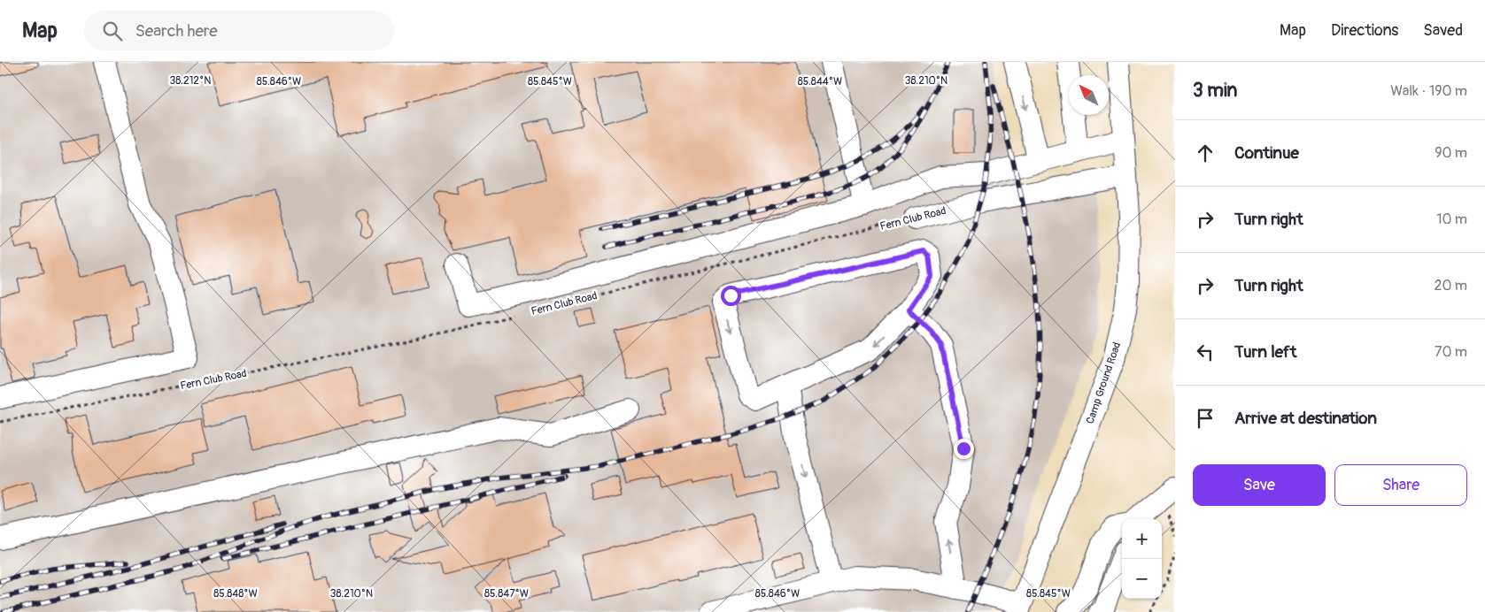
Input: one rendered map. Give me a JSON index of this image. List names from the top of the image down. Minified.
{"streets":{"street":["Fern Club Road","Camp Ground Road"]},"crossings":[["Fern Club Road","Camp Ground Road"]],"north":"top left","page":{"header":"Map","search":"Search here","nav":["Map","Directions","Saved"],"heading":["3 min","Walk · 190 m"],"list":[["Continue","90 m"],["Turn right","10 m"],["Turn right","20 m"],["Turn left","70 m"],"Arrive at destination"],"buttons":["Save","Share"],"map_buttons":["+","−"]},"coordinates":["38.212°N","38.210°N","85.846°W","85.845°W","85.844°W","85.848°W","85.847°W"]}
